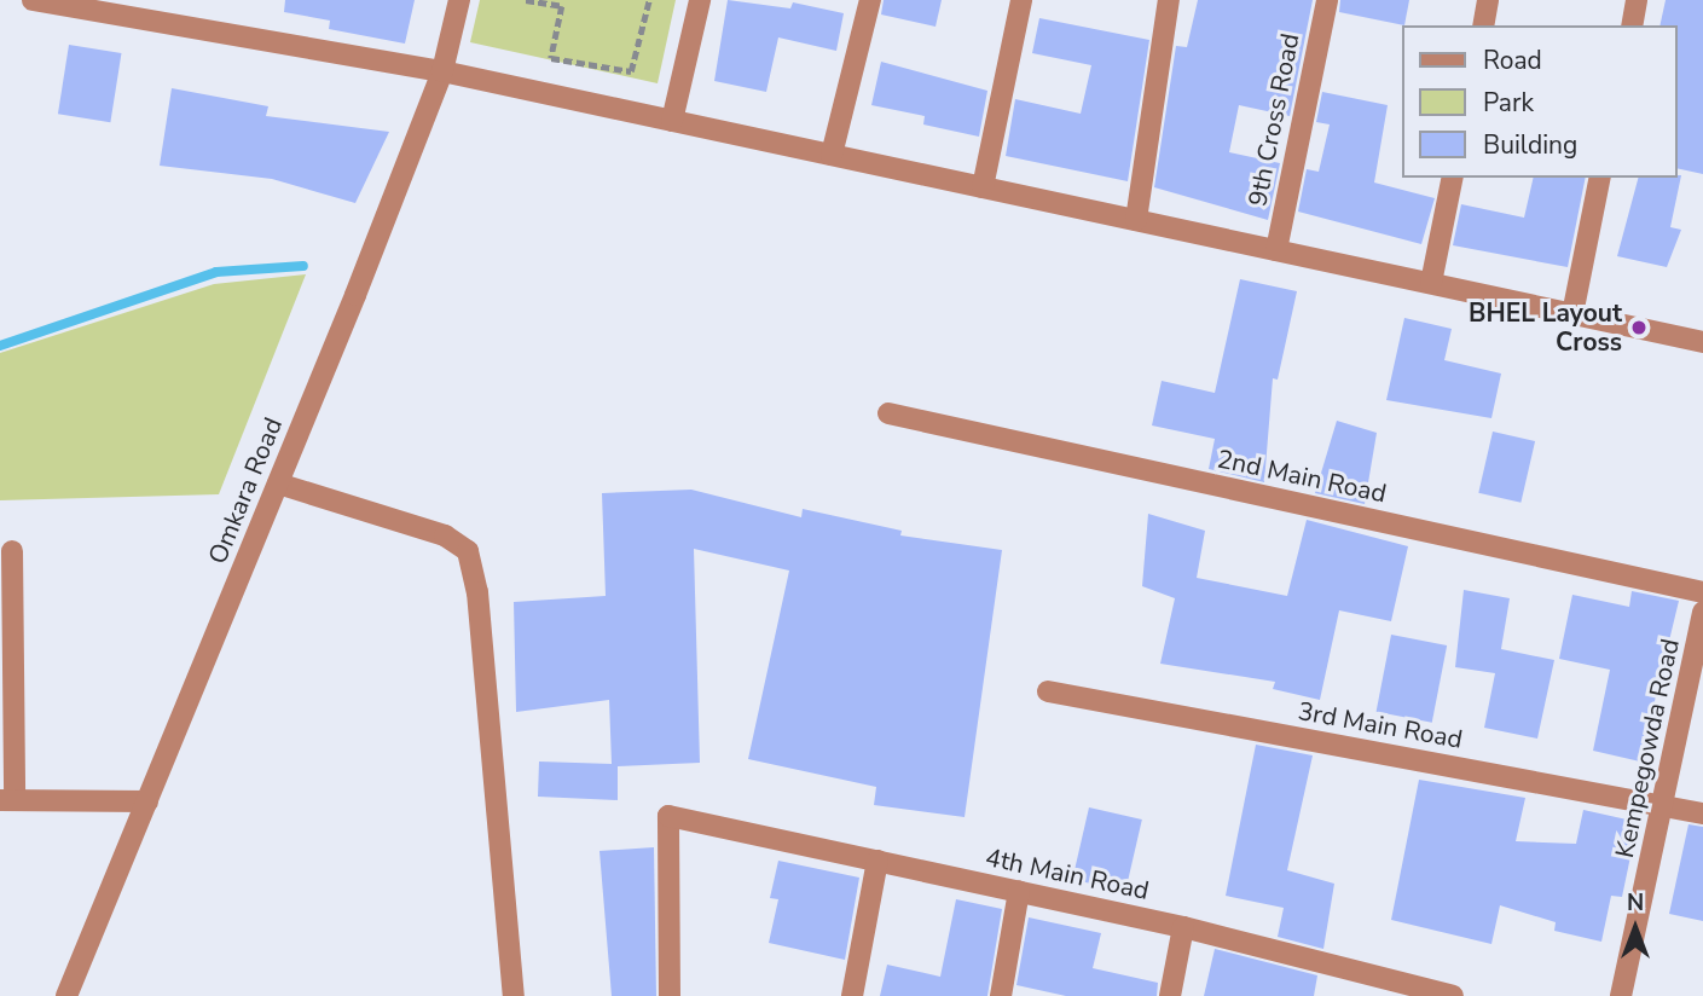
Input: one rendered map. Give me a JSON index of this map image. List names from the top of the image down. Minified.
{"streets":{"street":["9th Cross Road","2nd Main Road","Omkara Road","3rd Main Road","Kempegowda Road","4th Main Road"]},"crossings":[["3rd Main Road","Kempegowda Road"]],"places":["BHEL Layout Cross"],"legend":["Road","Park","Building"],"north":"top"}
